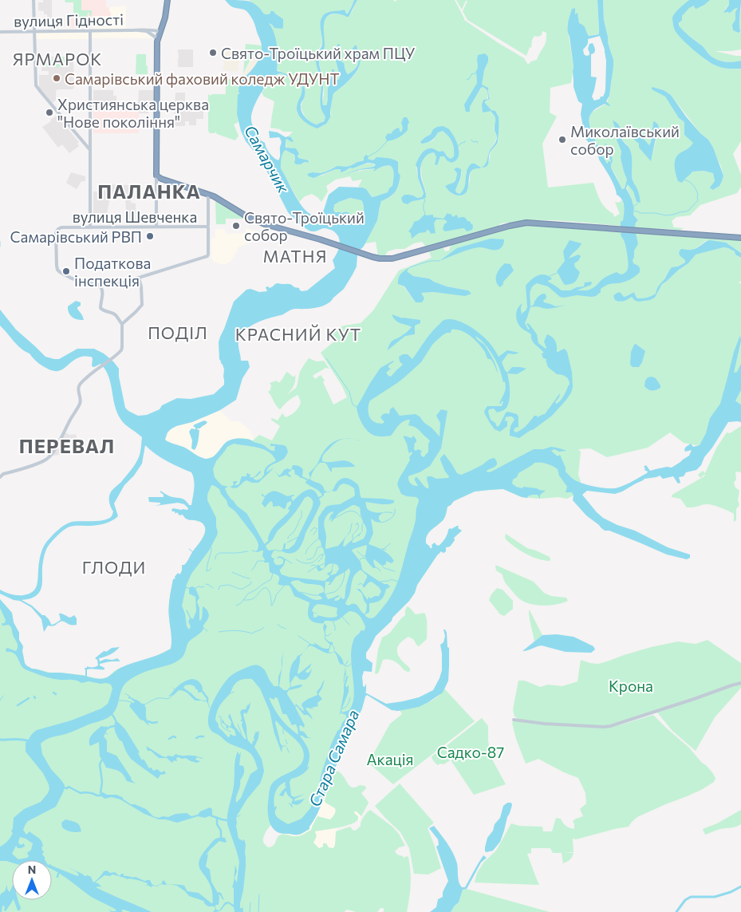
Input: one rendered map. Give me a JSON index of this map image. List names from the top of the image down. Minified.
{"streets":{"street":["вулиця Гідності","вулиця Шевченка"]},"districts":["ЯРМАРОК","ПАЛАНКА","МАТНЯ","ПОДІЛ","КРАСНИЙ КУТ","ПЕРЕВАЛ","ГЛОДИ"],"water":["Самарчик","Стара Самара"],"parks":["Крона","Садко-87","Акація"],"places":["Свято-Троїцький храм ПЦУ","Самарівський фаховий коледж УДУНТ","Християнська церква \"Нове покоління\"","Миколаївський собор","Свято-Троїцький собор","Самарівський РВП","Податкова інспекція"],"north":"top"}
